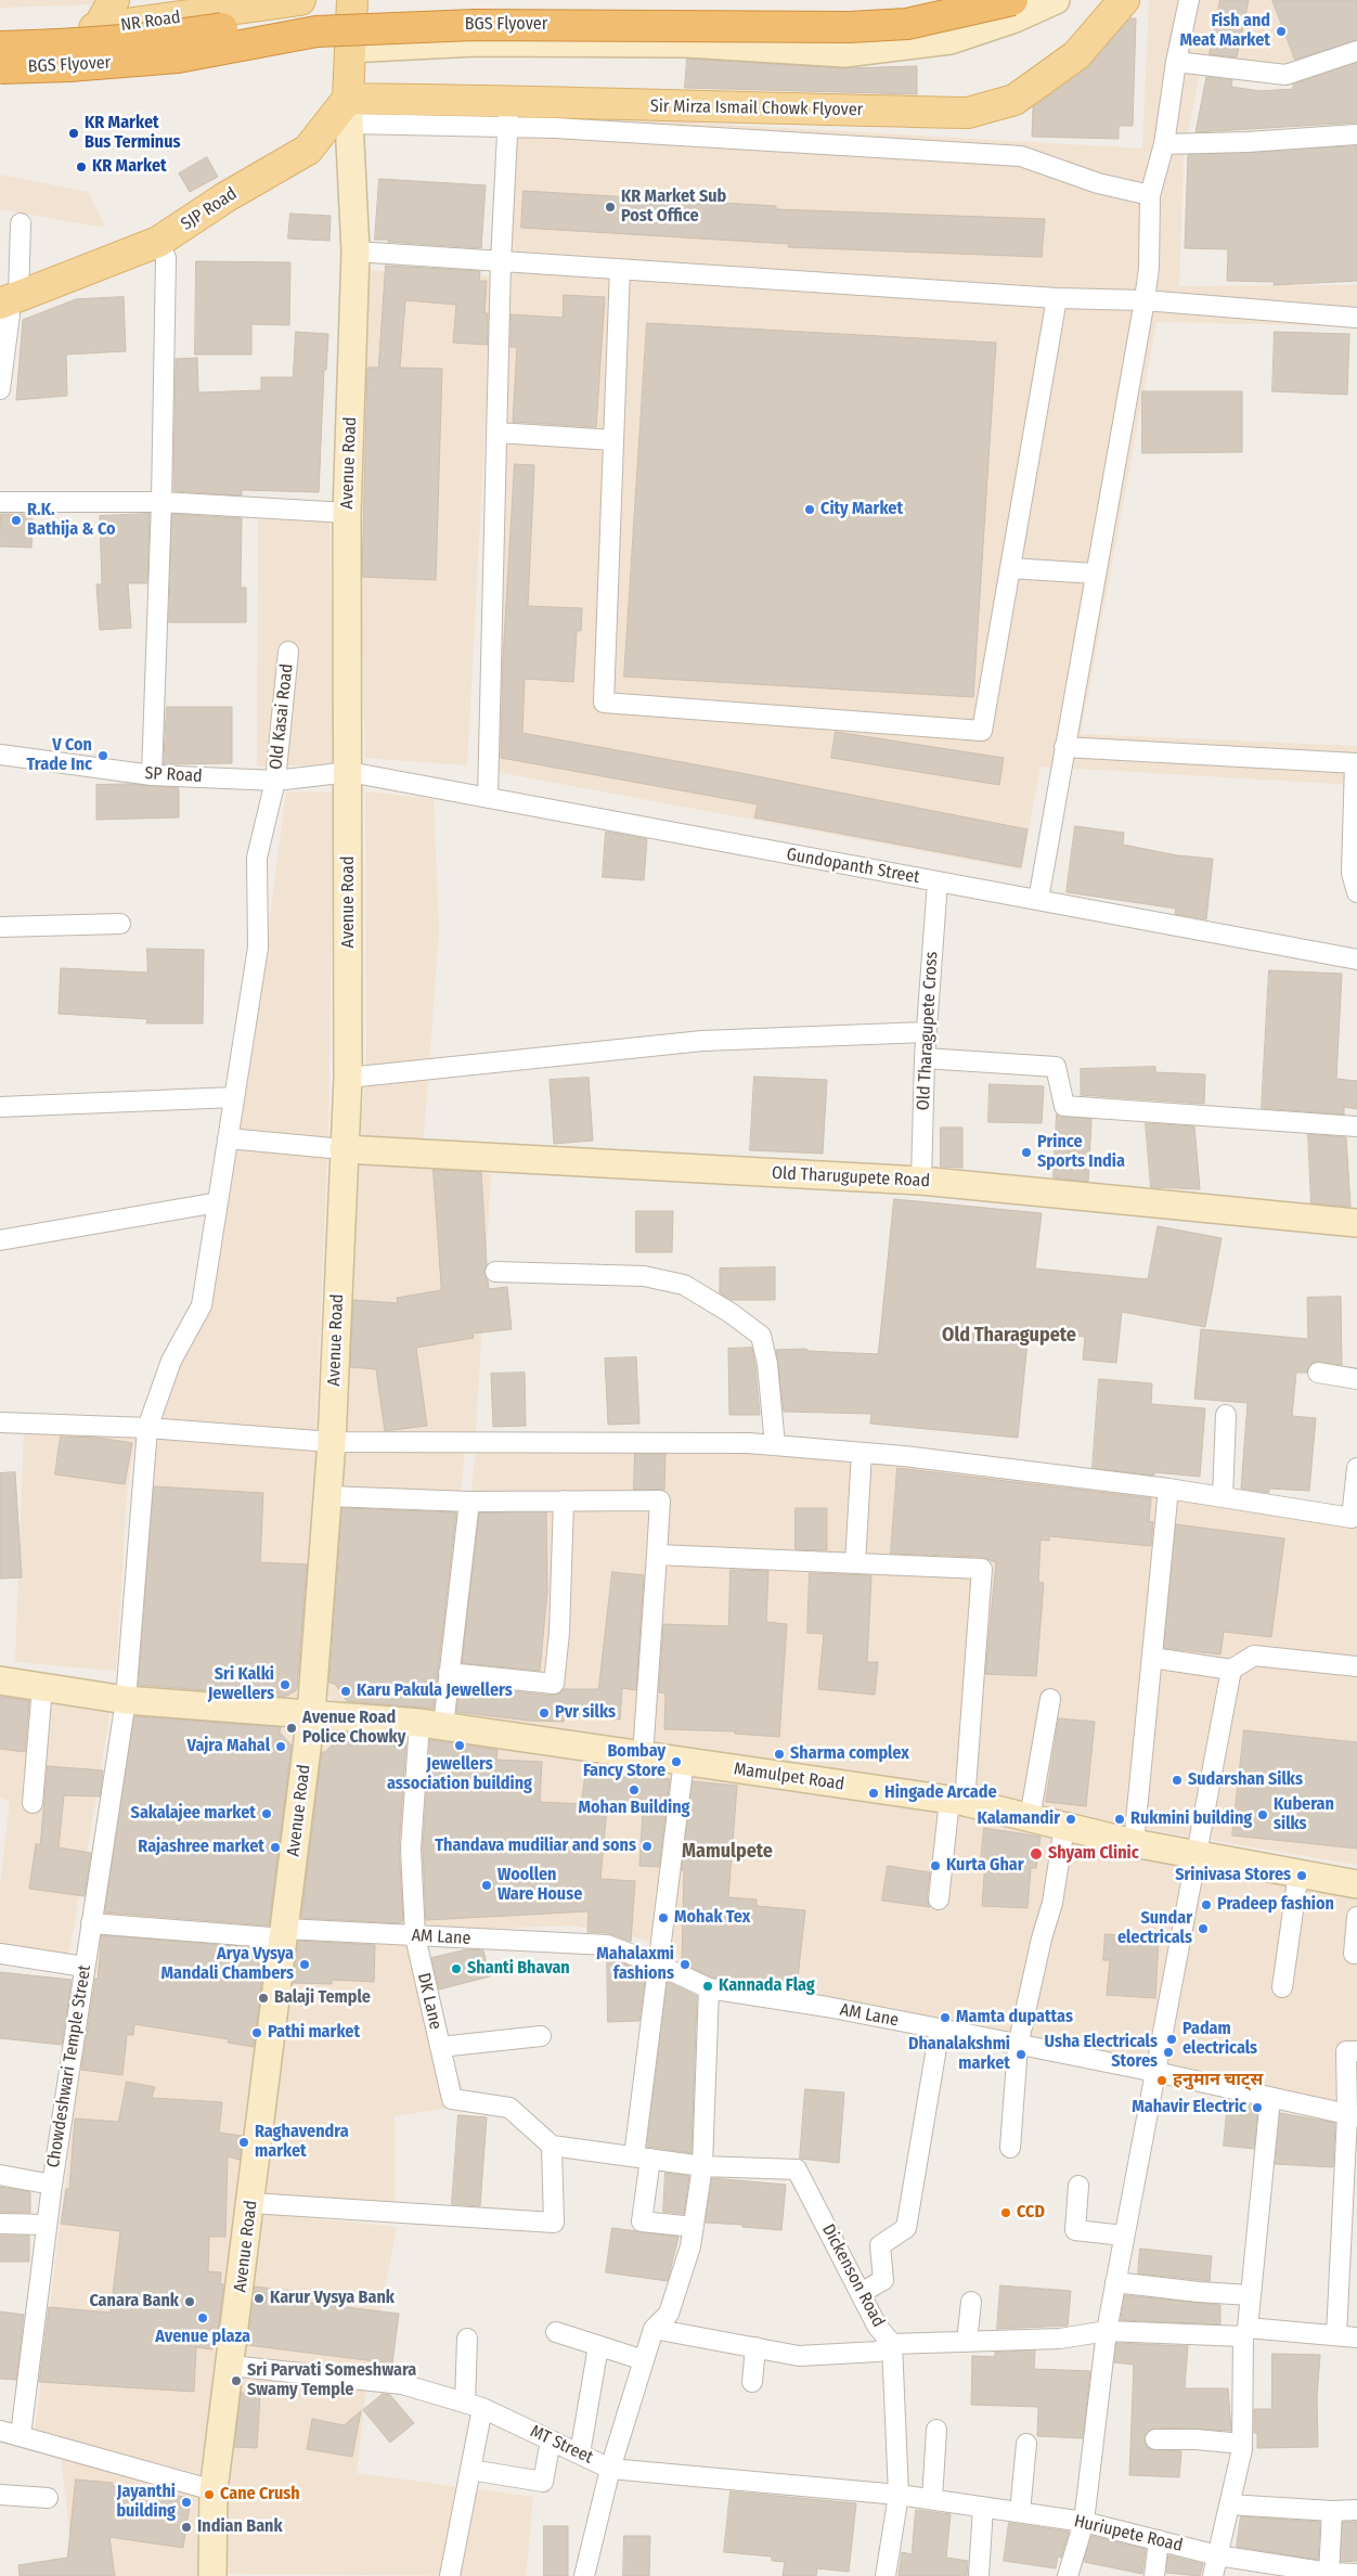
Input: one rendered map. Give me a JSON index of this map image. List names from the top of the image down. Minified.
{"streets":{"highway":["BGS Flyover"],"main road":["NR Road","Sir Mirza Ismail Chowk Flyover","SJP Road"],"street":["Avenue Road","Old Kasai Road","SP Road","Gundopanth Street","Old Tharagupete Cross","Old Tharugupete Road","Mamulpet Road","AM Lane","DK Lane","Chowdeshwari Temple Street","Dickenson Road","MT Street","Huriupete Road"]},"crossings":[["Sir Mirza Ismail Chowk Flyover","SJP Road"],["Sir Mirza Ismail Chowk Flyover","Avenue Road"],["SJP Road","Avenue Road"],["Avenue Road","SP Road"],["Avenue Road","Gundopanth Street"],["Avenue Road","Old Tharugupete Road"],["Avenue Road","Mamulpet Road"],["Avenue Road","AM Lane"],["Avenue Road","MT Street"],["Old Kasai Road","SP Road"],["Old Kasai Road","Chowdeshwari Temple Street"],["SP Road","Gundopanth Street"],["Gundopanth Street","Old Tharagupete Cross"],["Old Tharagupete Cross","Old Tharugupete Road"],["Mamulpet Road","DK Lane"],["Mamulpet Road","Chowdeshwari Temple Street"],["AM Lane","DK Lane"],["AM Lane","Chowdeshwari Temple Street"],["DK Lane","Dickenson Road"],["MT Street","Huriupete Road"]],"districts":["Old Tharagupete","Mamulpete"],"places":["Fish and Meat Market","KR Market Bus Terminus","KR Market","KR Market Sub Post Office","City Market","R.K. Bathija & Co","V Con Trade Inc","Prince Sports India","Sri Kalki Jewellers","Karu Pakula Jewellers","Pvr silks","Avenue Road Police Chowky","Jewellers association building","Vajra Mahal","Sharma complex","Bombay Fancy Store","Sudarshan Silks","Mohan Building","Hingade Arcade","Sakalajee market","Kuberan silks","Kalamandir","Rukmini building","Thandava mudiliar and sons","Rajashree market","Shyam Clinic","Kurta Ghar","Srinivasa Stores","Woollen Ware House","Pradeep fashion","Mohak Tex","Sundar electricals","Arya Vysya Mandali Chambers","Mahalaxmi fashions","Shanti Bhavan","Kannada Flag","Balaji Temple","Mamta dupattas","Pathi market","Padam electricals","Usha Electricals Stores","Dhanalakshmi market","हनुमान चाट्स","Mahavir Electric","Raghavendra market","CCD","Karur Vysya Bank","Canara Bank","Avenue plaza","Sri Parvati Someshwara Swamy Temple","Cane Crush","Jayanthi building","Indian Bank"]}
